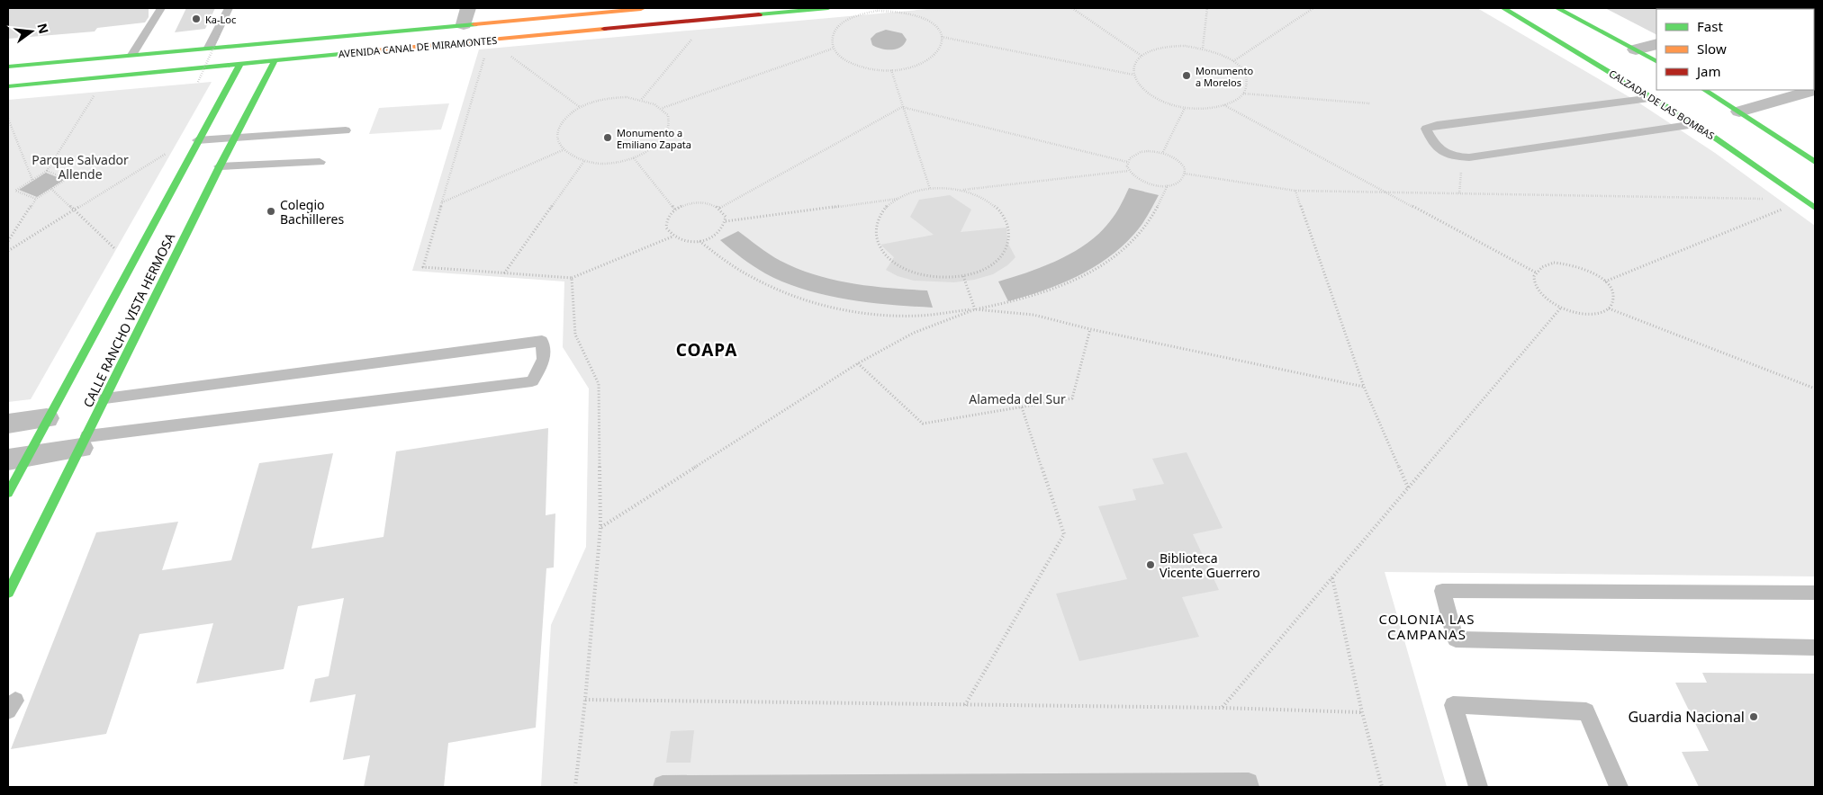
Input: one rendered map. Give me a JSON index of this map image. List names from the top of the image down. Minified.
{"streets":{"main road":["AVENIDA CANAL DE MIRAMONTES","CALZADA DE LAS BOMBAS","CALLE RANCHO VISTA HERMOSA"]},"crossings":[["AVENIDA CANAL DE MIRAMONTES","CALLE RANCHO VISTA HERMOSA"]],"districts":["COAPA","COLONIA LAS CAMPANAS"],"parks":["Parque Salvador Allende","Alameda del Sur"],"places":["Ka-Loc","Monumento a Morelos","Monumento a Emiliano Zapata","Colegio Bachilleres","Biblioteca Vicente Guerrero","Guardia Nacional"],"legend":["Fast","Slow","Jam"],"north":"right"}
